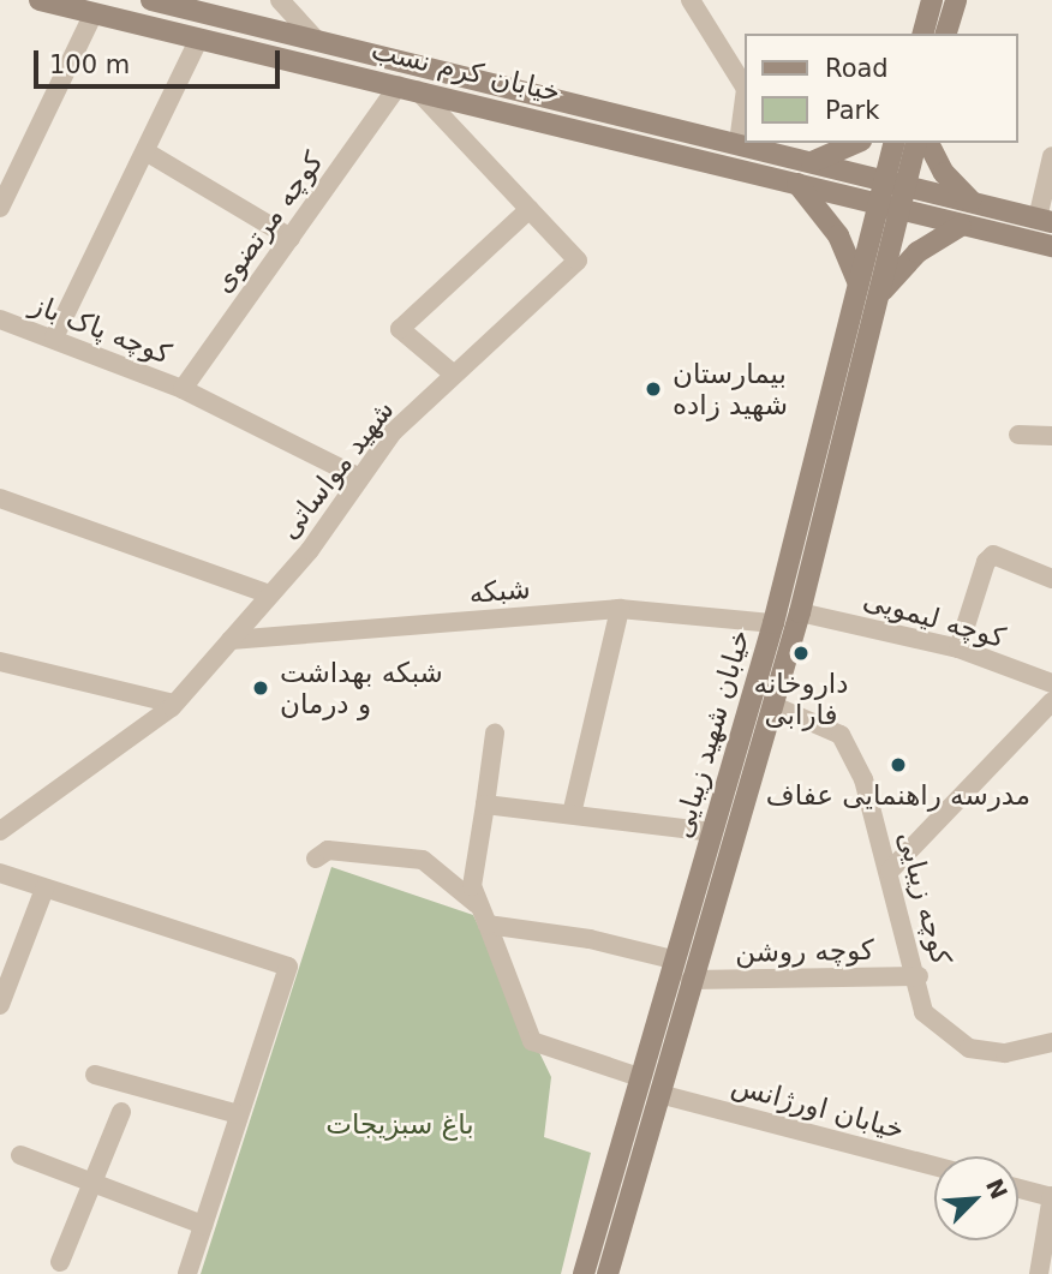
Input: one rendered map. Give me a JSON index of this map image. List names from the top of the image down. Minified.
{"streets":{"main road":["خیابان کرم نسب","خیابان شهید زیبایی"],"street":["کوچه مرتضوی","کوچه پاک باز","شهید مواساتی","شبکه","کوچه لیمویی","کوچه زیبایی","کوچه روشن","خیابان اورژانس"]},"crossings":[["خیابان کرم نسب","کوچه مرتضوی"],["خیابان کرم نسب","شهید مواساتی"],["خیابان کرم نسب","خیابان شهید زیبایی"],["کوچه مرتضوی","کوچه پاک باز"],["کوچه مرتضوی","شهید مواساتی"],["کوچه پاک باز","شهید مواساتی"],["شهید مواساتی","شبکه"],["شبکه","خیابان شهید زیبایی"],["کوچه لیمویی","خیابان شهید زیبایی"],["خیابان شهید زیبایی","کوچه زیبایی"],["خیابان شهید زیبایی","کوچه روشن"],["خیابان شهید زیبایی","خیابان اورژانس"],["کوچه زیبایی","کوچه روشن"]],"parks":["باغ سبزیجات"],"places":["بیمارستان شهید زاده","داروخانه فارابی","شبکه بهداشت و درمان","مدرسه راهنمایی عفاف"],"legend":["Road","Park"],"scale_bar":"100 m","north":"top right"}
